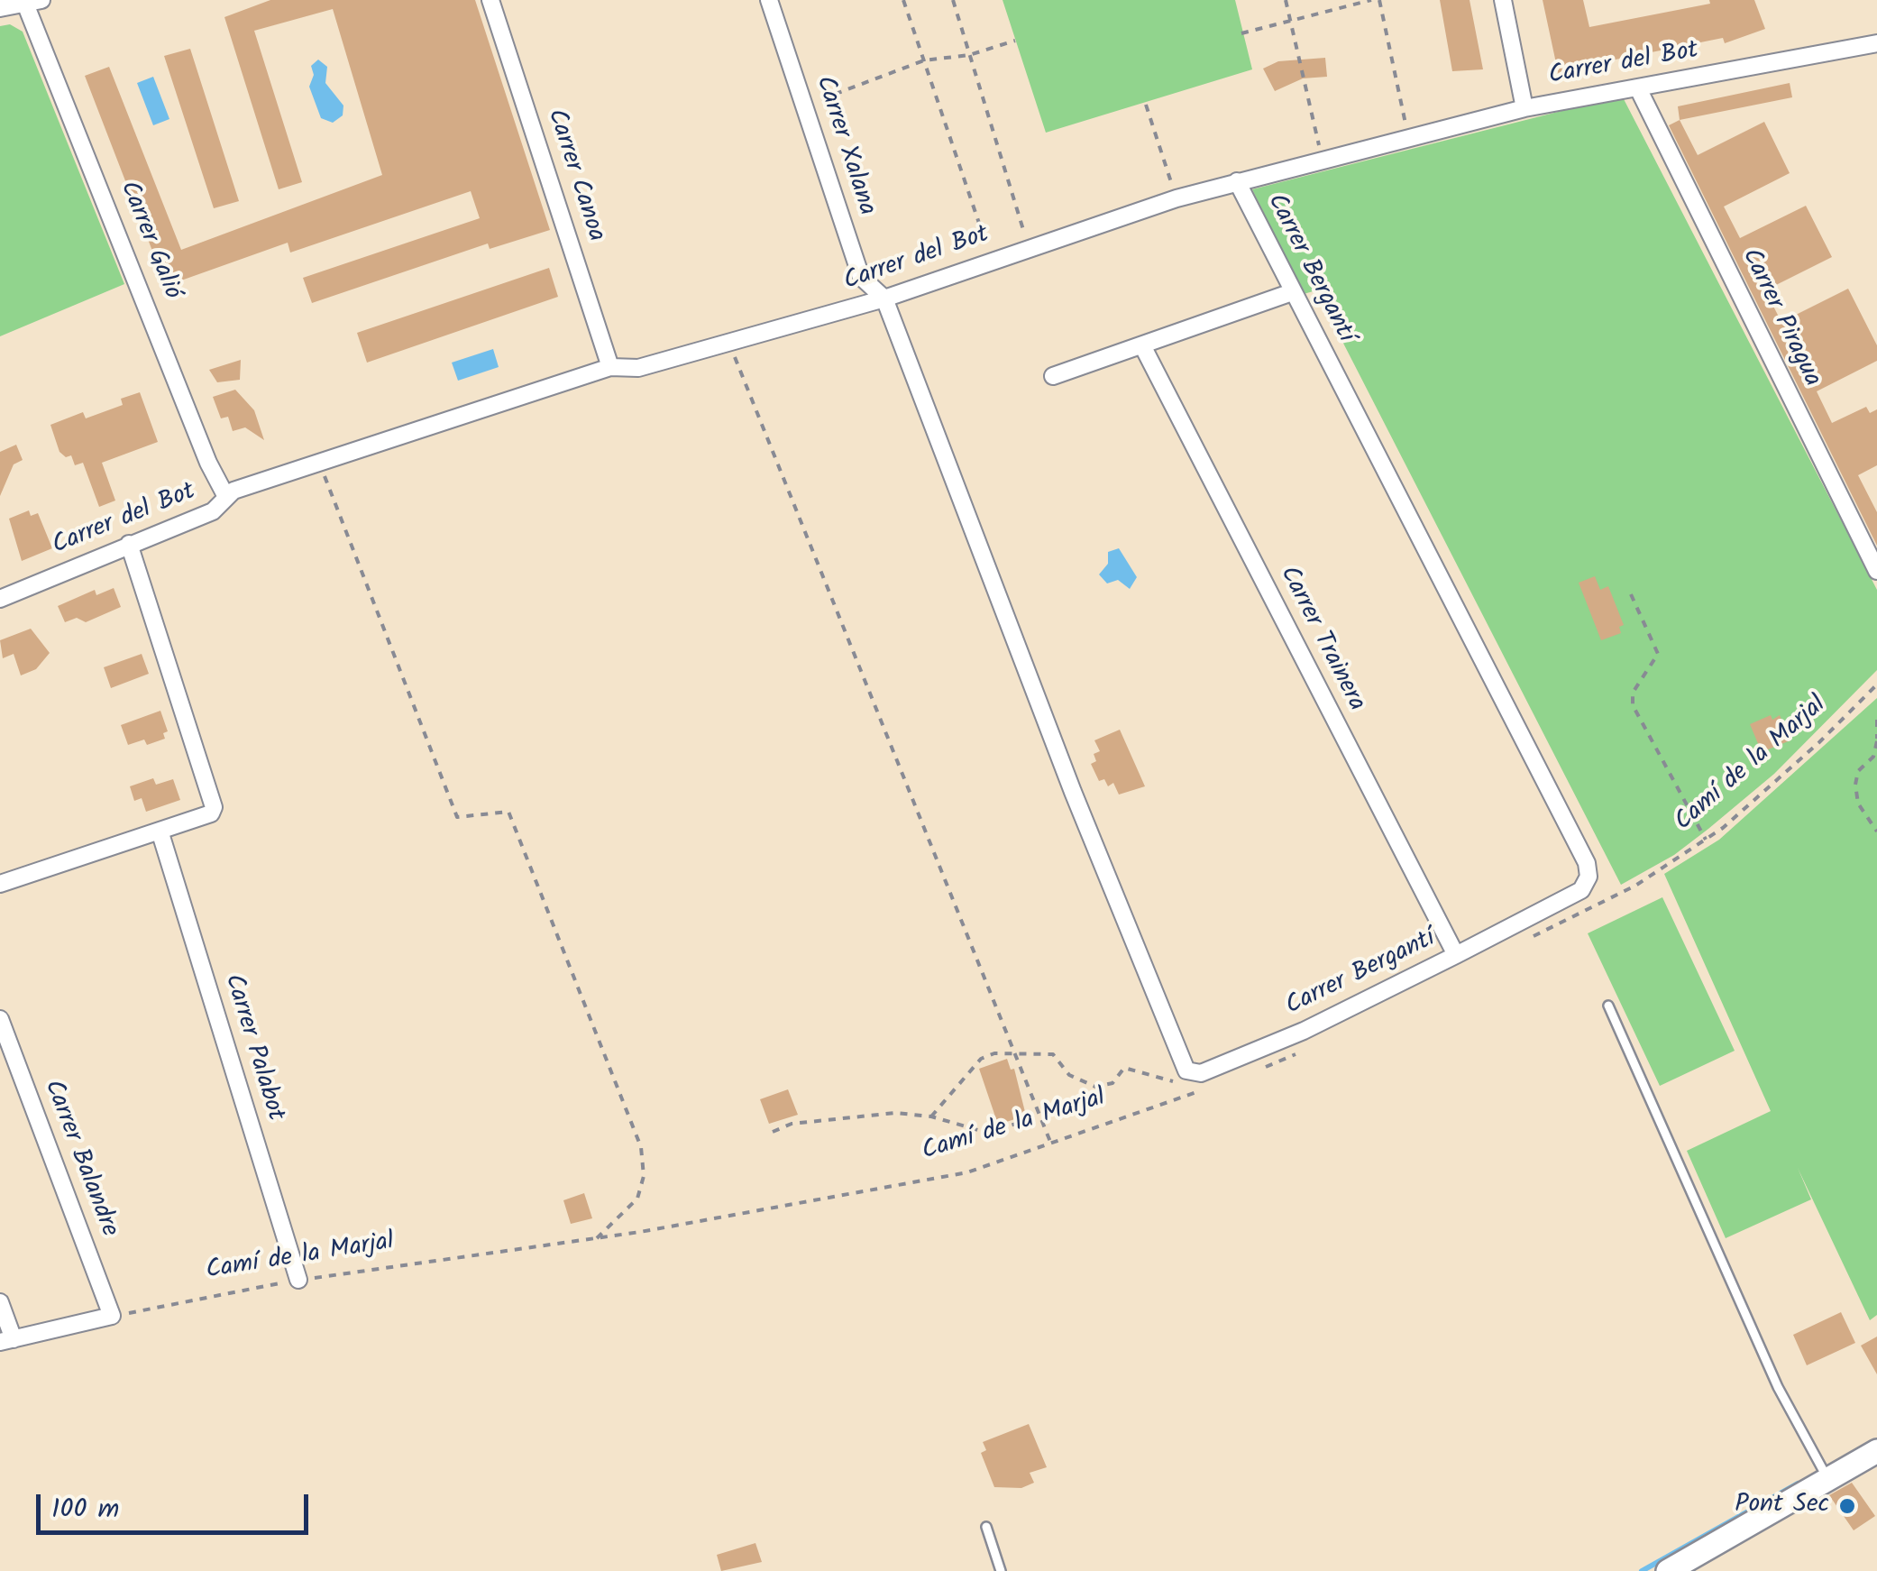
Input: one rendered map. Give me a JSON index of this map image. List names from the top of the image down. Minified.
{"streets":{"street":["Carrer del Bot","Carrer Xalana","Carrer Canoa","Carrer Galió","Carrer Bergantí","Carrer Piragua","Carrer Trainera","Carrer Palabot","Carrer Balandre"],"path":["Camí de la Marjal"]},"crossings":[["Carrer del Bot","Carrer Xalana"],["Carrer del Bot","Carrer Canoa"],["Carrer del Bot","Carrer Galió"],["Carrer del Bot","Carrer Bergantí"],["Carrer del Bot","Carrer Piragua"],["Carrer Bergantí","Carrer Trainera"],["Camí de la Marjal","Carrer Palabot"],["Camí de la Marjal","Carrer Balandre"]],"places":["Pont Sec"],"scale_bar":"100 m"}
